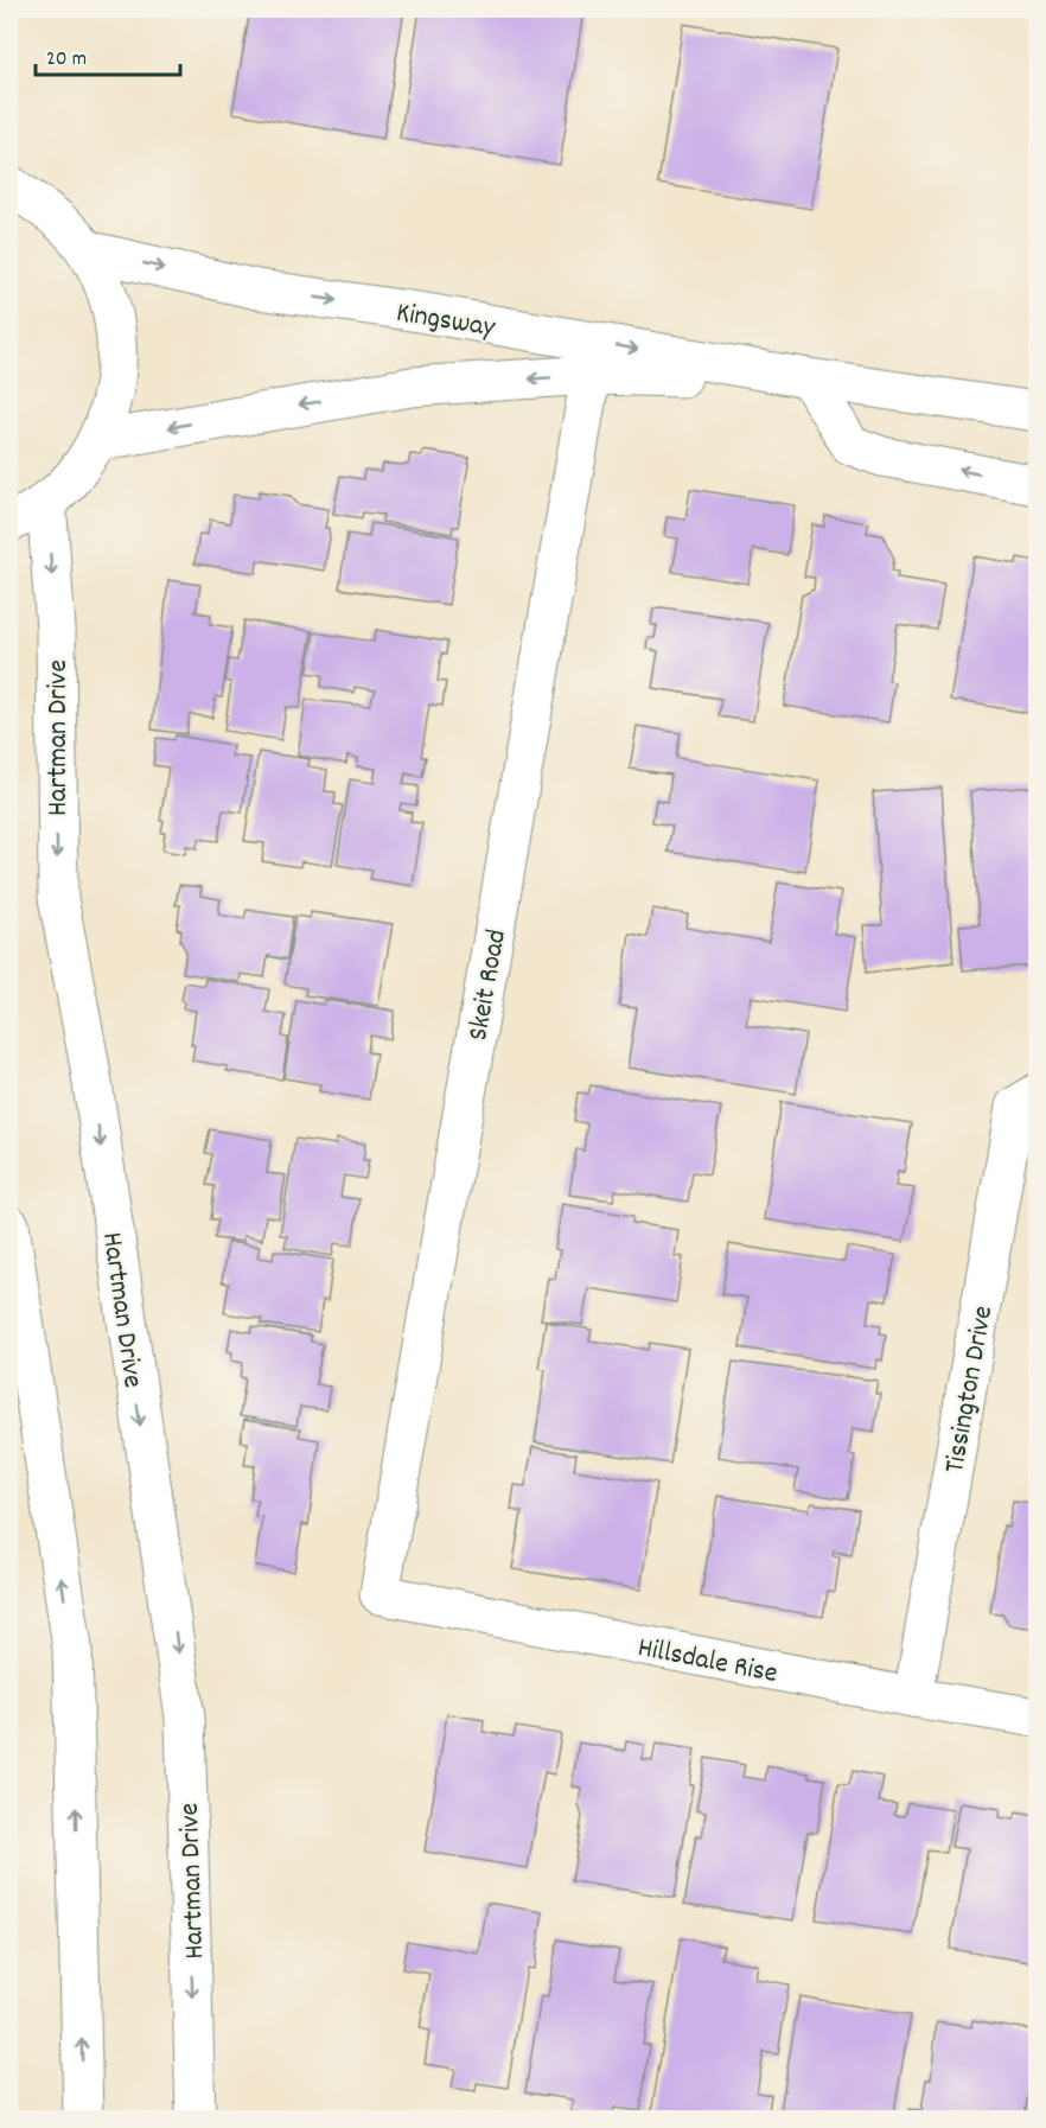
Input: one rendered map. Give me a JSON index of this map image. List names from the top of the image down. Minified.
{"streets":{"main road":["Kingsway","Hartman Drive","Skeit Road","Tissington Drive","Hillsdale Rise"]},"crossings":[["Kingsway","Skeit Road"],["Skeit Road","Hillsdale Rise"],["Tissington Drive","Hillsdale Rise"]],"scale_bar":"20 m"}
